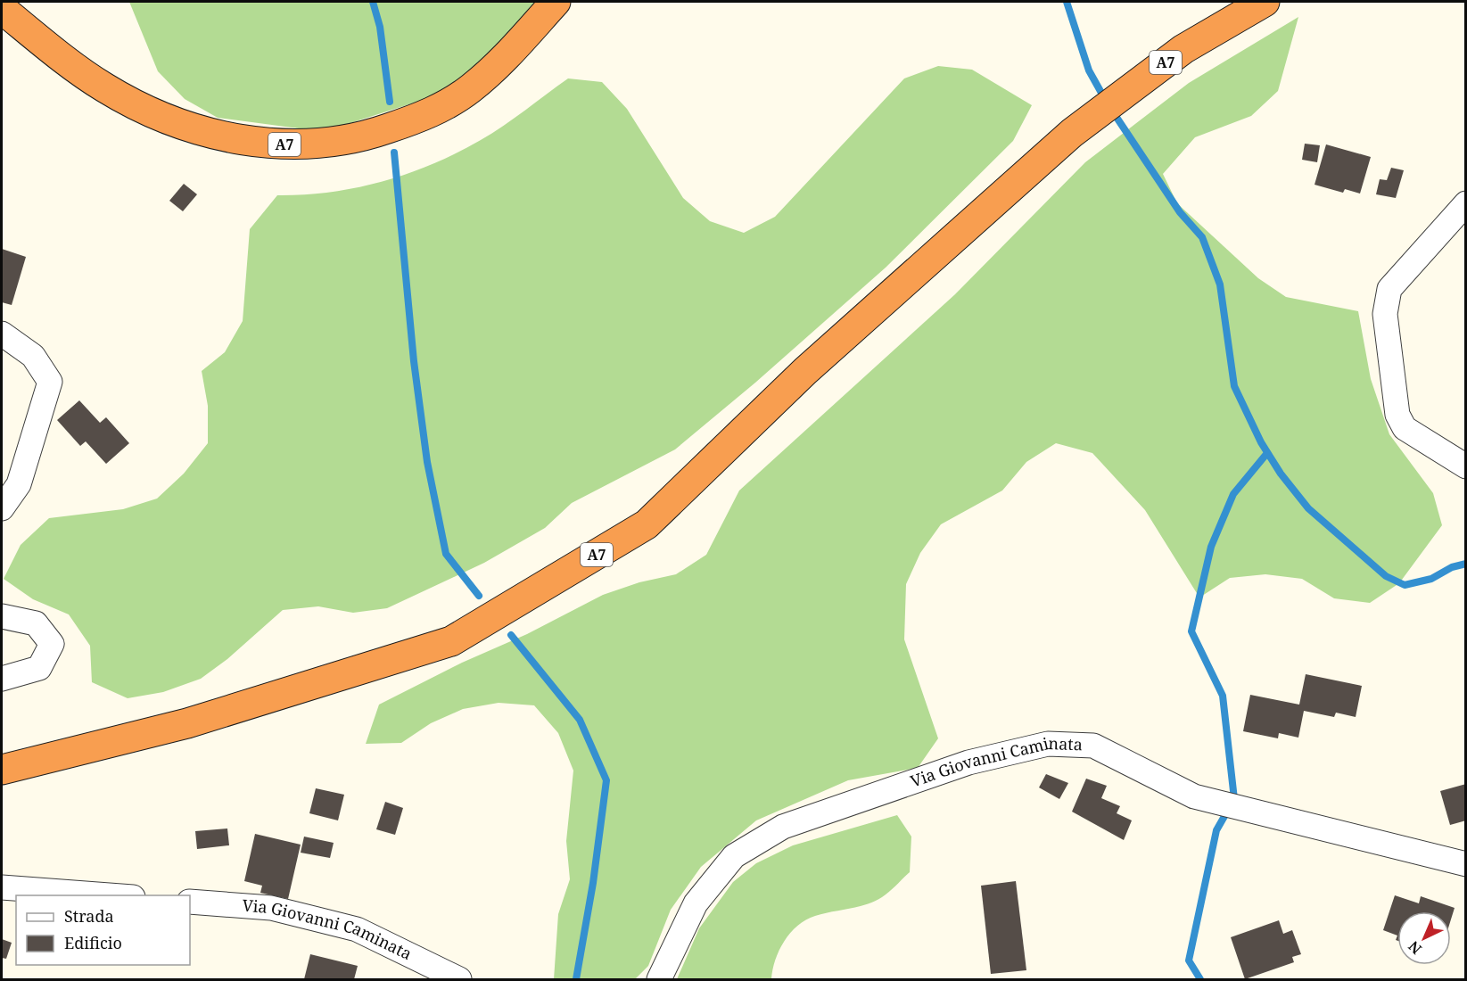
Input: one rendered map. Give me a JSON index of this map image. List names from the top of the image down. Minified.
{"streets":{"highway":["A7"],"street":["Via Giovanni Caminata"]},"legend":["Strada","Edificio"],"north":"bottom left"}
